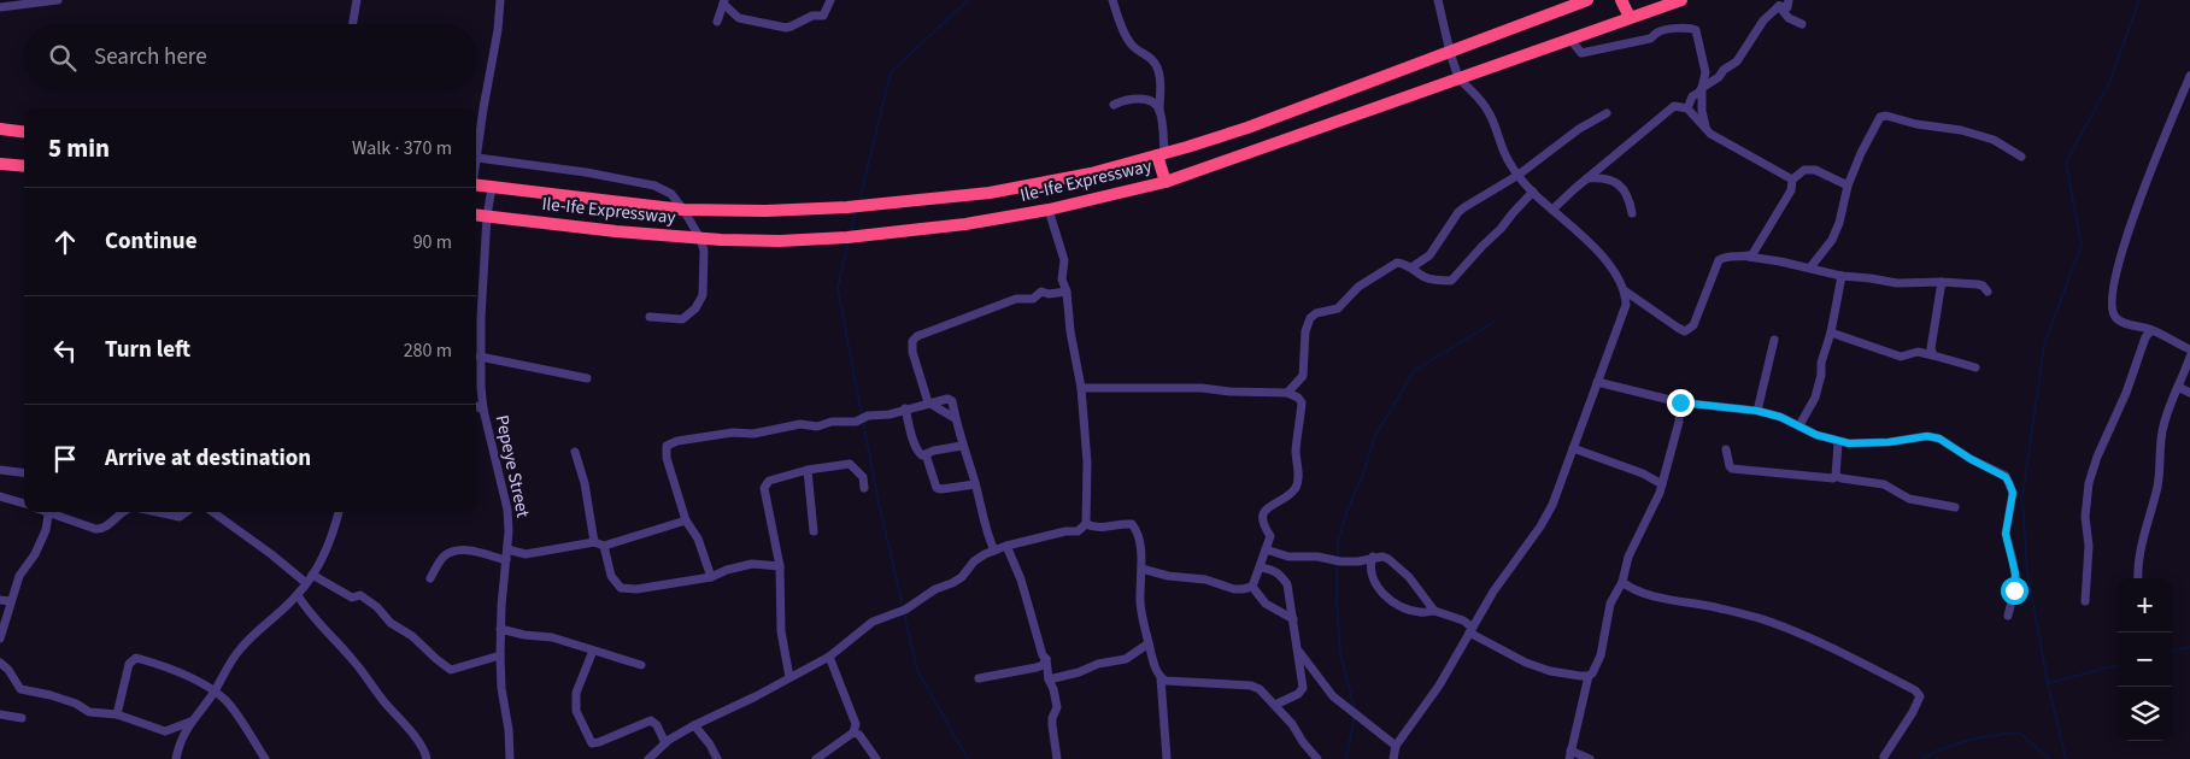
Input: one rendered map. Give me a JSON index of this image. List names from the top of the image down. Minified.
{"streets":{"highway":["Ile-Ife Expressway"],"street":["Pepeye Street"]},"crossings":[["Ile-Ife Expressway","Pepeye Street"]],"page":{"search":"Search here","heading":["5 min","Walk · 370 m"],"list":[["Continue","90 m"],["Turn left","280 m"],"Arrive at destination"],"map_buttons":["+","−"]}}
